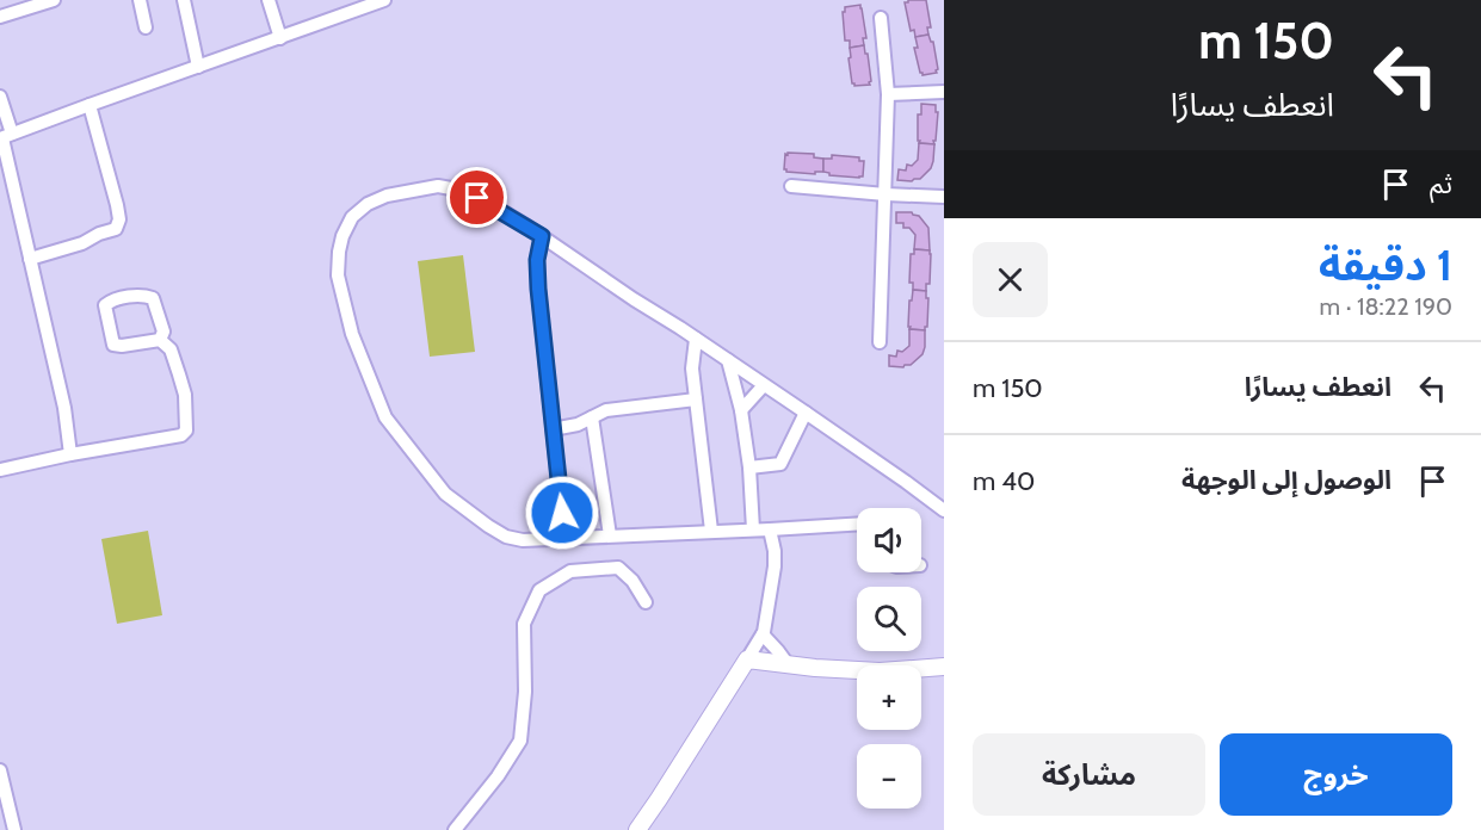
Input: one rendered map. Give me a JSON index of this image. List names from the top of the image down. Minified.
{"page":{"turn":["150 m","انعطف يسارًا"],"then":"ثم","heading":["1 دقيقة","190 m · 18:22"],"list":[{"name":"انعطف يسارًا","value":"150 m"},{"name":"الوصول إلى الوجهة","value":"40 m"}],"map_buttons":["+","−"],"buttons":["خروج","مشاركة"]}}
